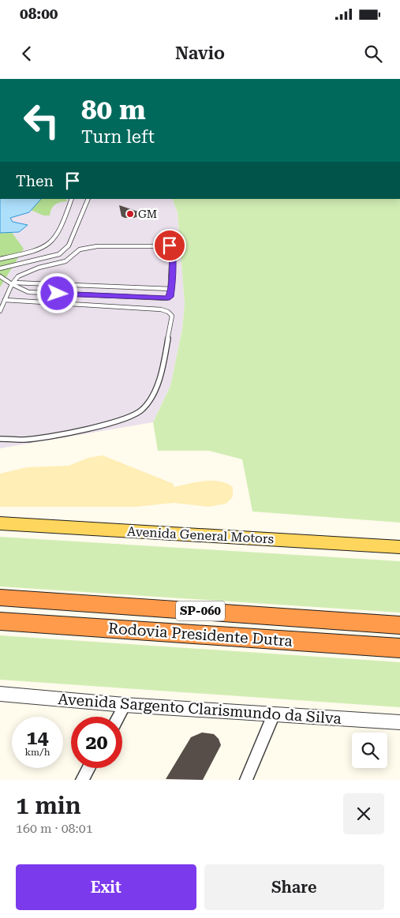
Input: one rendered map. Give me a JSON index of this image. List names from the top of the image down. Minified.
{"streets":{"highway":["SP-060","Rodovia Presidente Dutra"],"main road":["Avenida General Motors"],"street":["Avenida Sargento Clarismundo da Silva"]},"places":["GM"],"page":{"status":"08:00","header":"Navio","turn":["80 m","Turn left"],"then":"Then","speed":"14 km/h","limit":"20","heading":["1 min","160 m · 08:01"],"buttons":["Exit","Share"]}}
